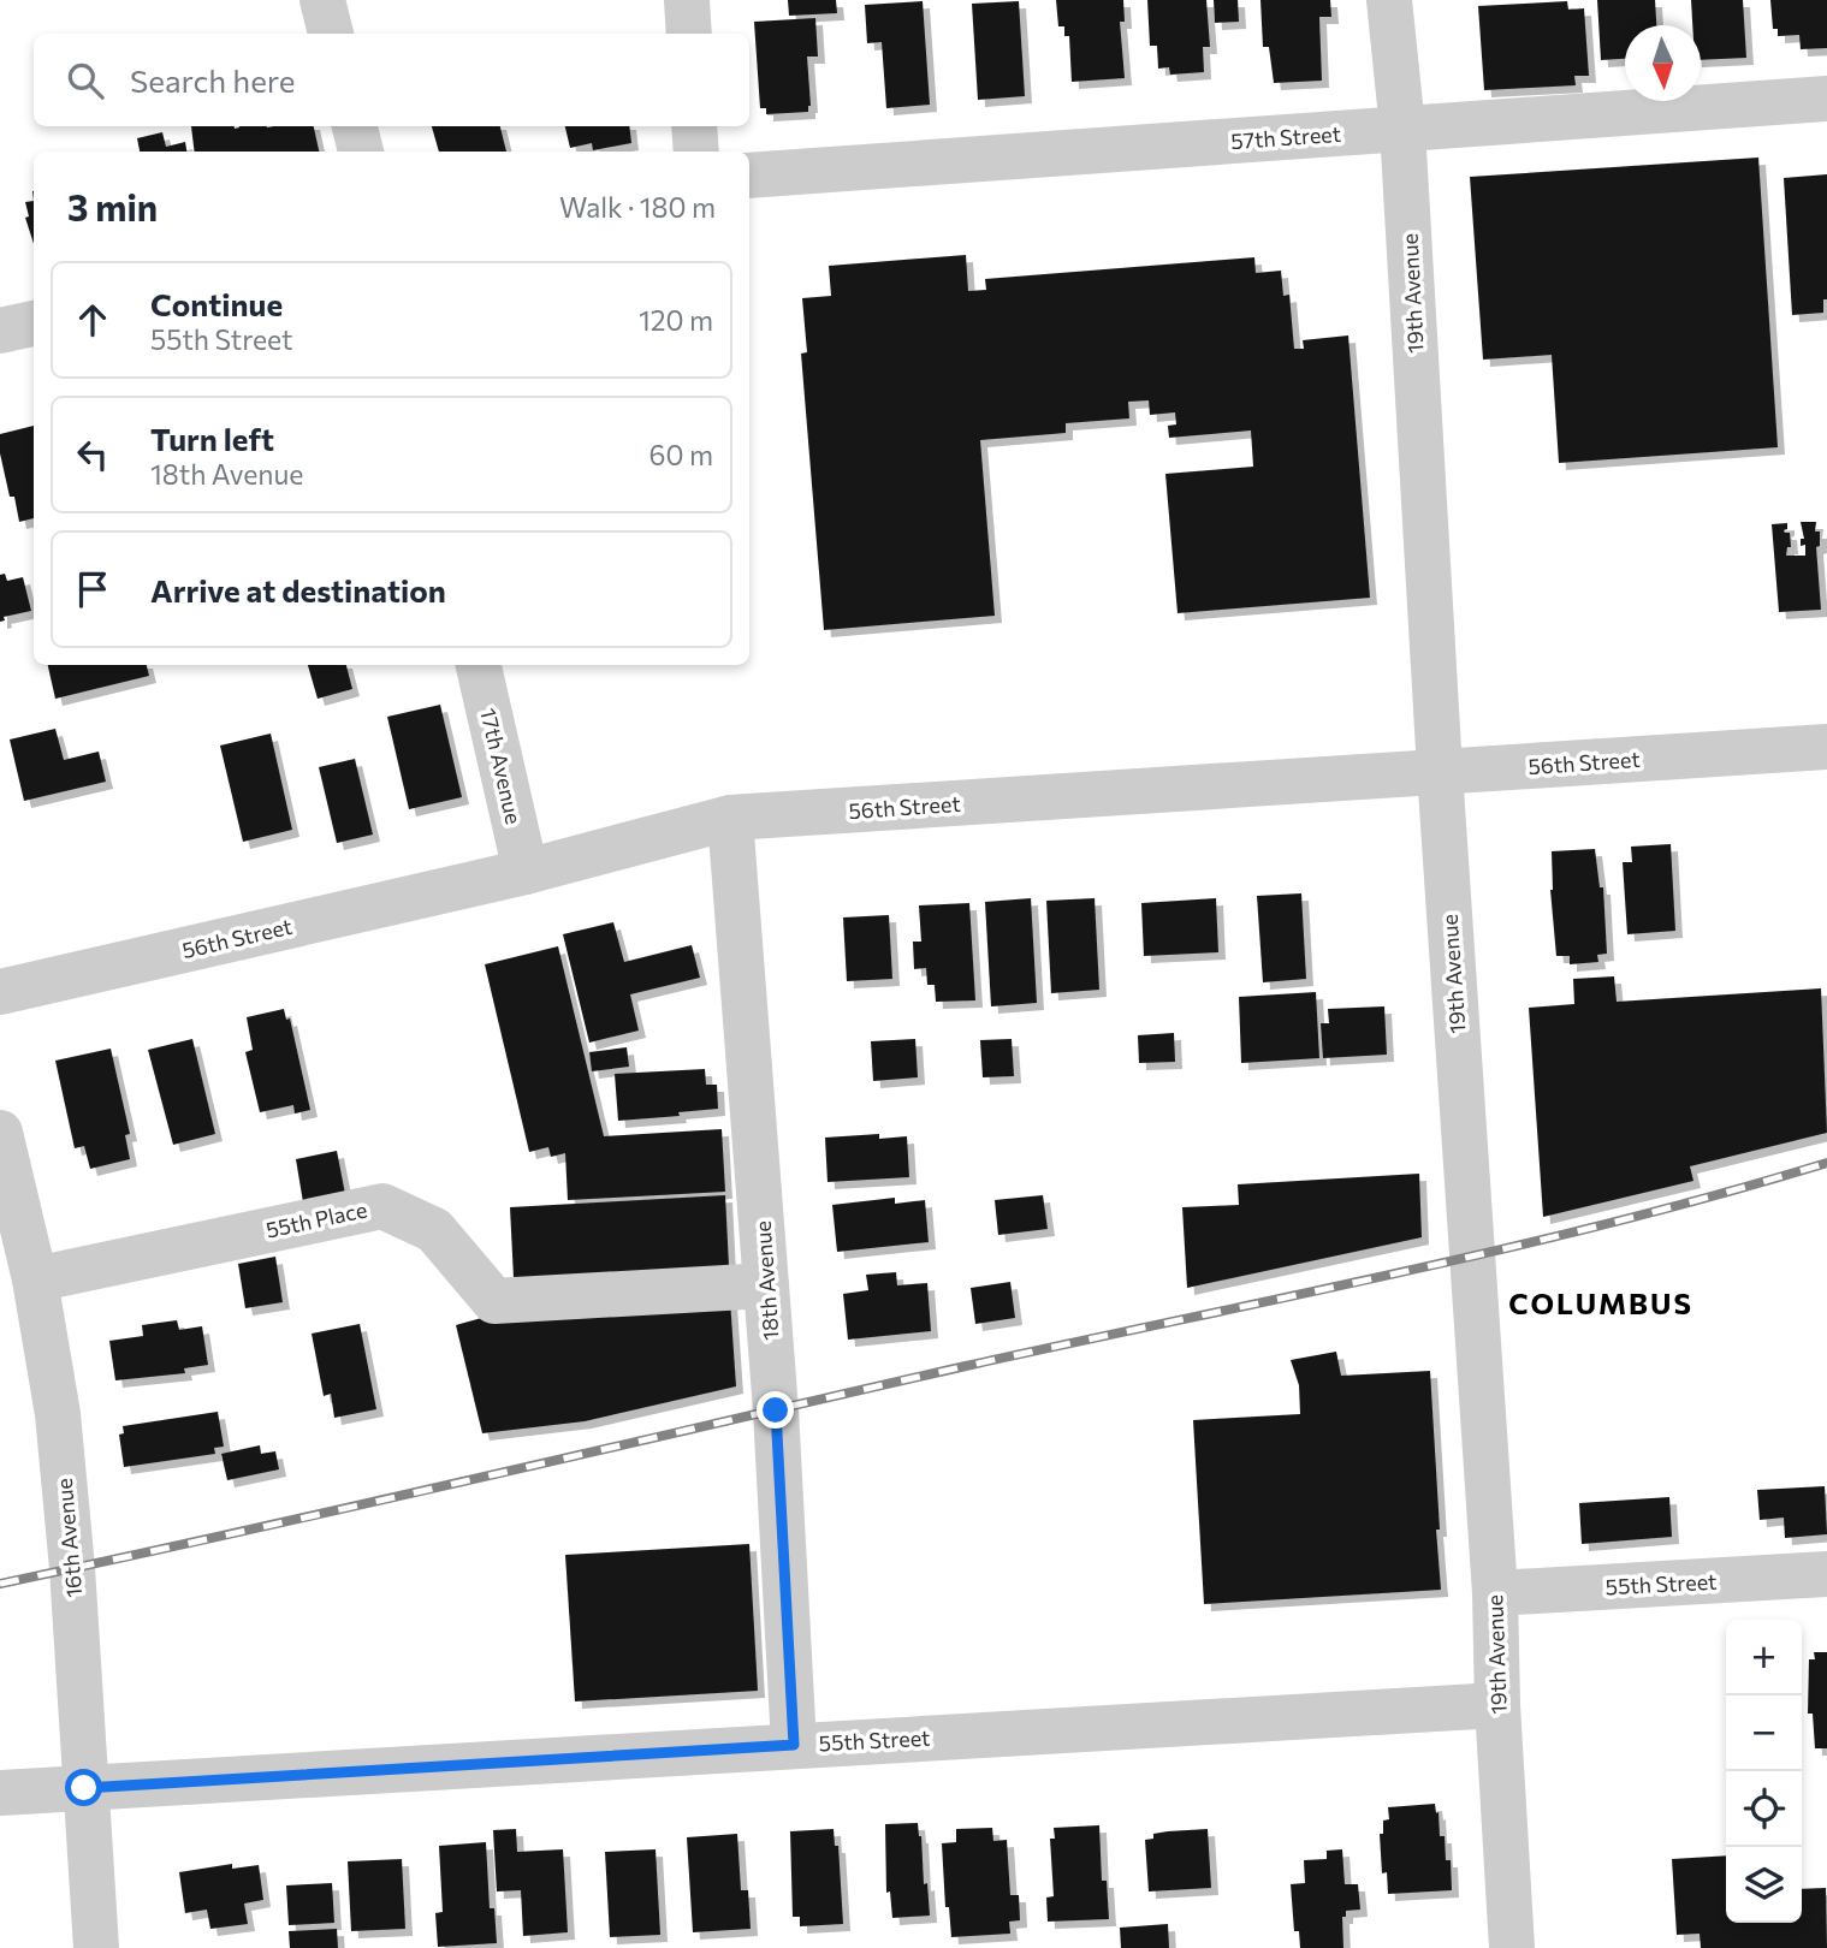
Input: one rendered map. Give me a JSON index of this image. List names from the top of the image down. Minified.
{"streets":{"street":["57th Street","19th Avenue","56th Street","17th Avenue","55th Place","18th Avenue","16th Avenue","55th Street"]},"crossings":[["57th Street","19th Avenue"],["19th Avenue","56th Street"],["19th Avenue","55th Street"],["56th Street","17th Avenue"],["56th Street","18th Avenue"],["55th Place","18th Avenue"],["55th Place","16th Avenue"],["18th Avenue","55th Street"],["16th Avenue","55th Street"]],"districts":["COLUMBUS"],"north":"bottom","page":{"search":"Search here","heading":["3 min","Walk · 180 m"],"list":[["Continue","55th Street","120 m"],["Turn left","18th Avenue","60 m"],"Arrive at destination"],"map_buttons":["+","−"]}}
